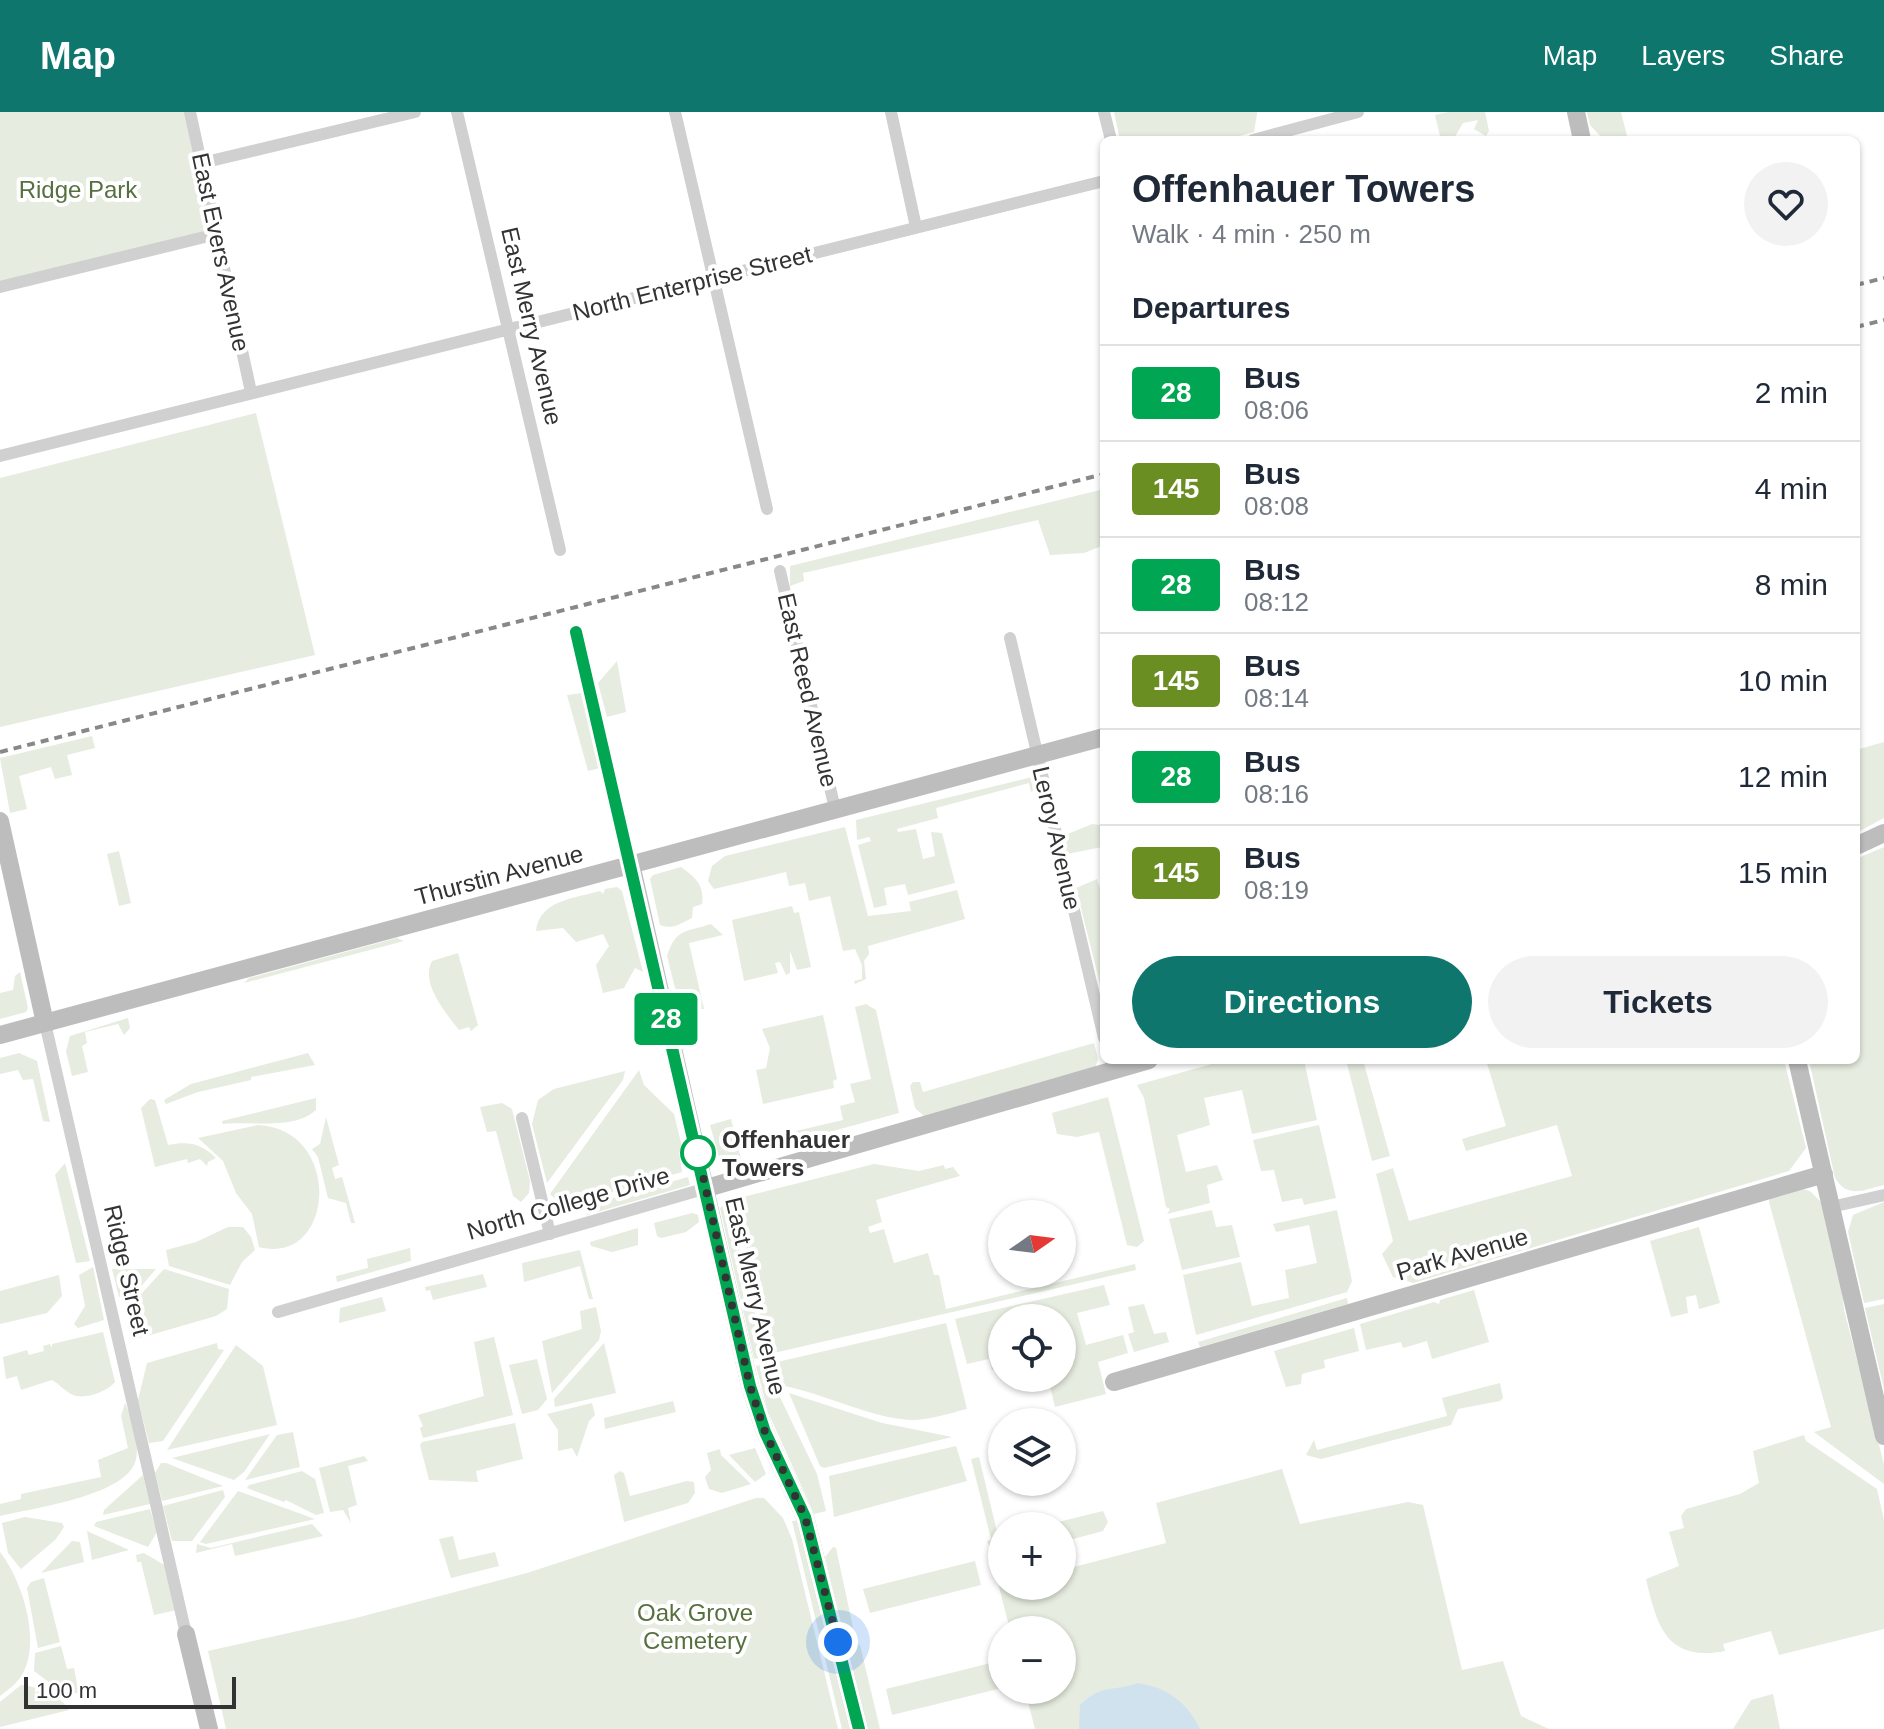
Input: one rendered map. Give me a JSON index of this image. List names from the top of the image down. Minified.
{"streets":{"street":["East Evers Avenue","North Enterprise Street","East Merry Avenue","East Reed Avenue","Leroy Avenue","Thurstin Avenue","North College Drive","Park Avenue","Ridge Street"]},"crossings":[["East Evers Avenue","North Enterprise Street"],["North Enterprise Street","East Merry Avenue"],["East Merry Avenue","Thurstin Avenue"],["East Merry Avenue","North College Drive"],["East Reed Avenue","Thurstin Avenue"],["Leroy Avenue","Thurstin Avenue"],["Thurstin Avenue","Ridge Street"]],"parks":["Ridge Park","Oak Grove Cemetery"],"places":["Offenhauer Towers"],"lines":["bus line 28"],"scale_bar":"100 m","north":"right","page":{"header":"Map","nav":["Map","Layers","Share"],"on_map":"28","heading":[["Offenhauer Towers","Walk · 4 min · 250 m"],"Departures"],"list":[{"mark":"28","name":"Bus","note":"08:06","value":"2 min"},{"mark":"145","name":"Bus","note":"08:08","value":"4 min"},{"mark":"28","name":"Bus","note":"08:12","value":"8 min"},{"mark":"145","name":"Bus","note":"08:14","value":"10 min"},{"mark":"28","name":"Bus","note":"08:16","value":"12 min"},{"mark":"145","name":"Bus","note":"08:19","value":"15 min"}],"buttons":["Directions","Tickets"],"map_buttons":["+","−"],"scale":"100 m"}}
